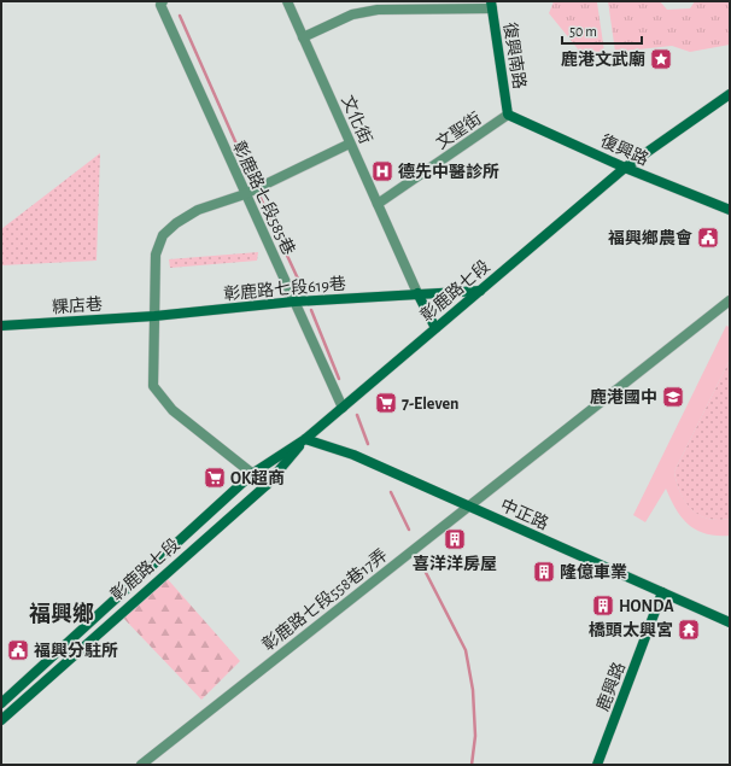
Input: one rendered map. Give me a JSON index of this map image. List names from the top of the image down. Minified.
{"streets":{"street":["復興南路","文化街","文聖街","復興路","彰鹿路七段585巷","彰鹿路七段619巷","彰鹿路七段","粿店巷","中正路","彰鹿路七段558巷17弄","鹿興路"]},"crossings":[["復興南路","文聖街"],["復興南路","復興路"],["文化街","文聖街"],["文化街","彰鹿路七段619巷"],["文化街","彰鹿路七段"],["文聖街","復興路"],["復興路","彰鹿路七段"],["彰鹿路七段585巷","彰鹿路七段619巷"],["彰鹿路七段585巷","彰鹿路七段"],["彰鹿路七段619巷","彰鹿路七段"],["彰鹿路七段619巷","粿店巷"],["彰鹿路七段","中正路"],["中正路","彰鹿路七段558巷17弄"],["中正路","鹿興路"]],"districts":["福興鄉"],"places":{"place":["鹿港文武廟"],"hospital":["德先中醫診所"],"public building":["福興鄉農會","福興分駐所"],"school or university":["鹿港國中"],"supermarket":["7-Eleven","OK超商"],"building":["喜洋洋房屋","隆億車業","HONDA"],"temple":["橋頭太興宮"]},"scale_bar":"50 m"}
